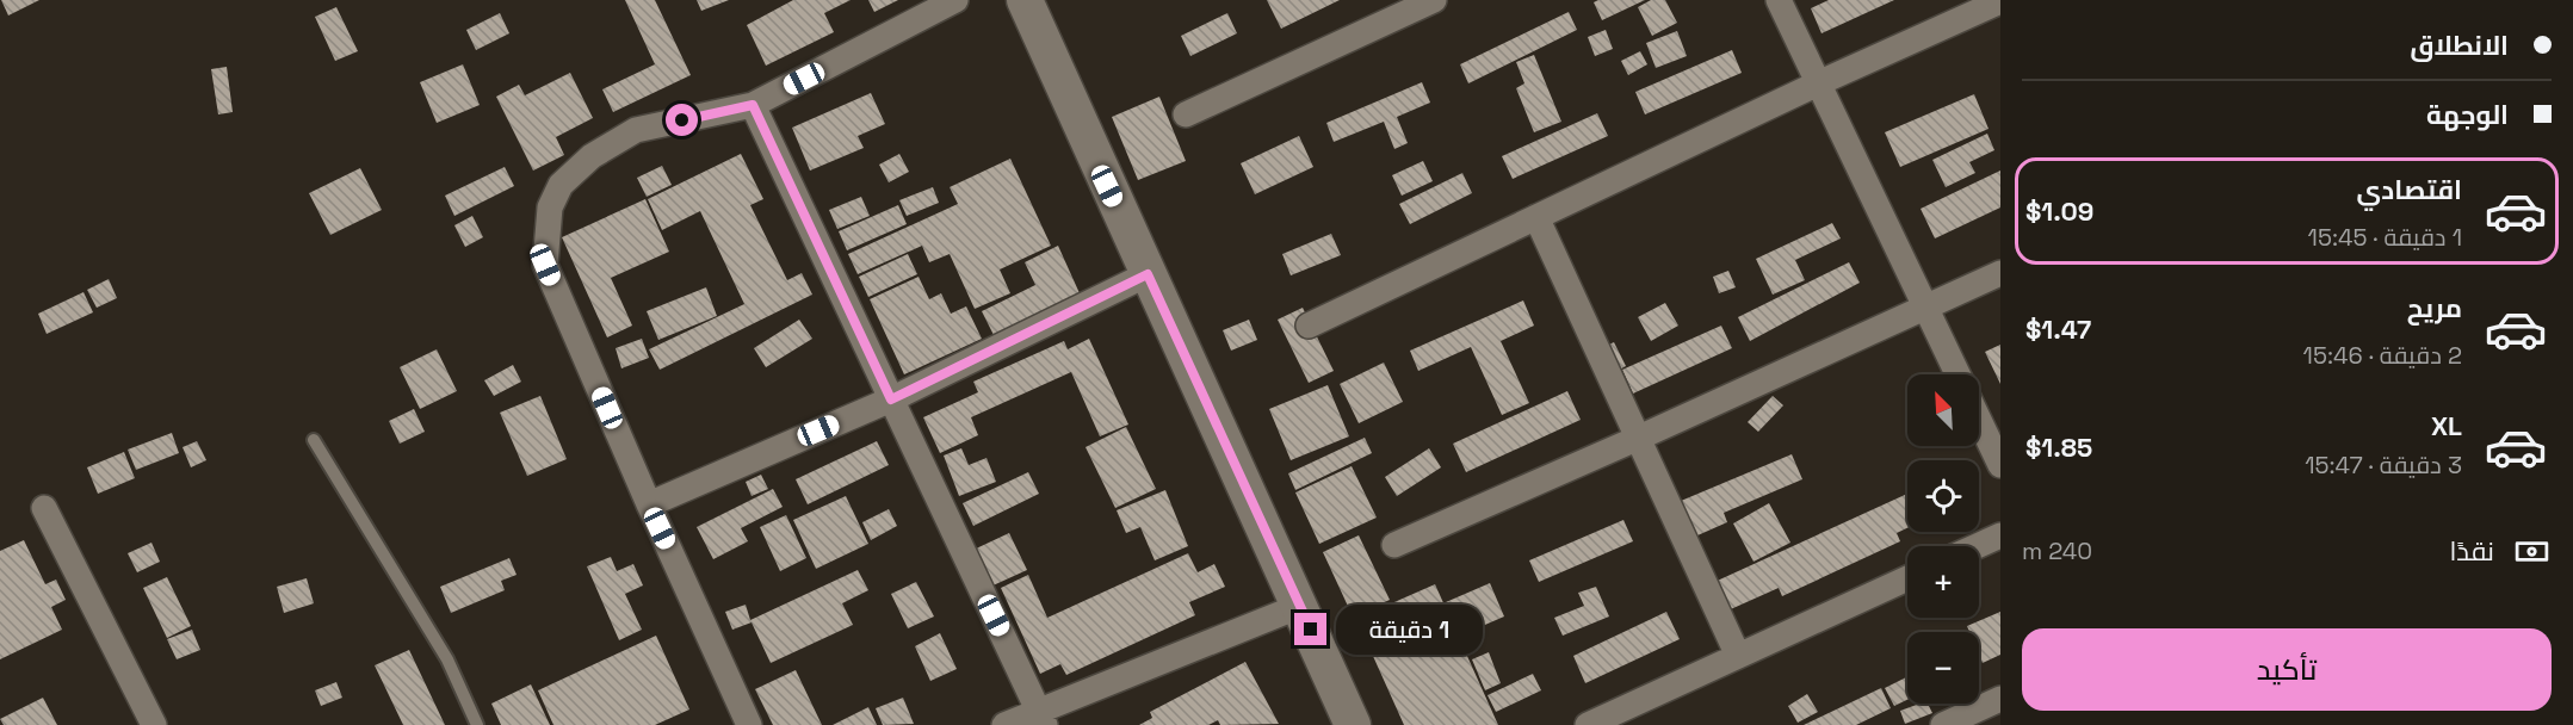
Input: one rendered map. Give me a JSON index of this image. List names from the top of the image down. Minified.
{"north":"top left","page":{"banner":["الانطلاق","الوجهة"],"list":[{"name":"اقتصادي","note":"1 دقيقة · 15:45","value":"$1.09"},{"name":"مريح","note":"2 دقيقة · 15:46","value":"$1.47"},{"name":"XL","note":"3 دقيقة · 15:47","value":"$1.85"}],"map_buttons":["+","−"],"pay":["نقدًا","240 m"],"bubble":"1 دقيقة","buttons":"تأكيد"}}
